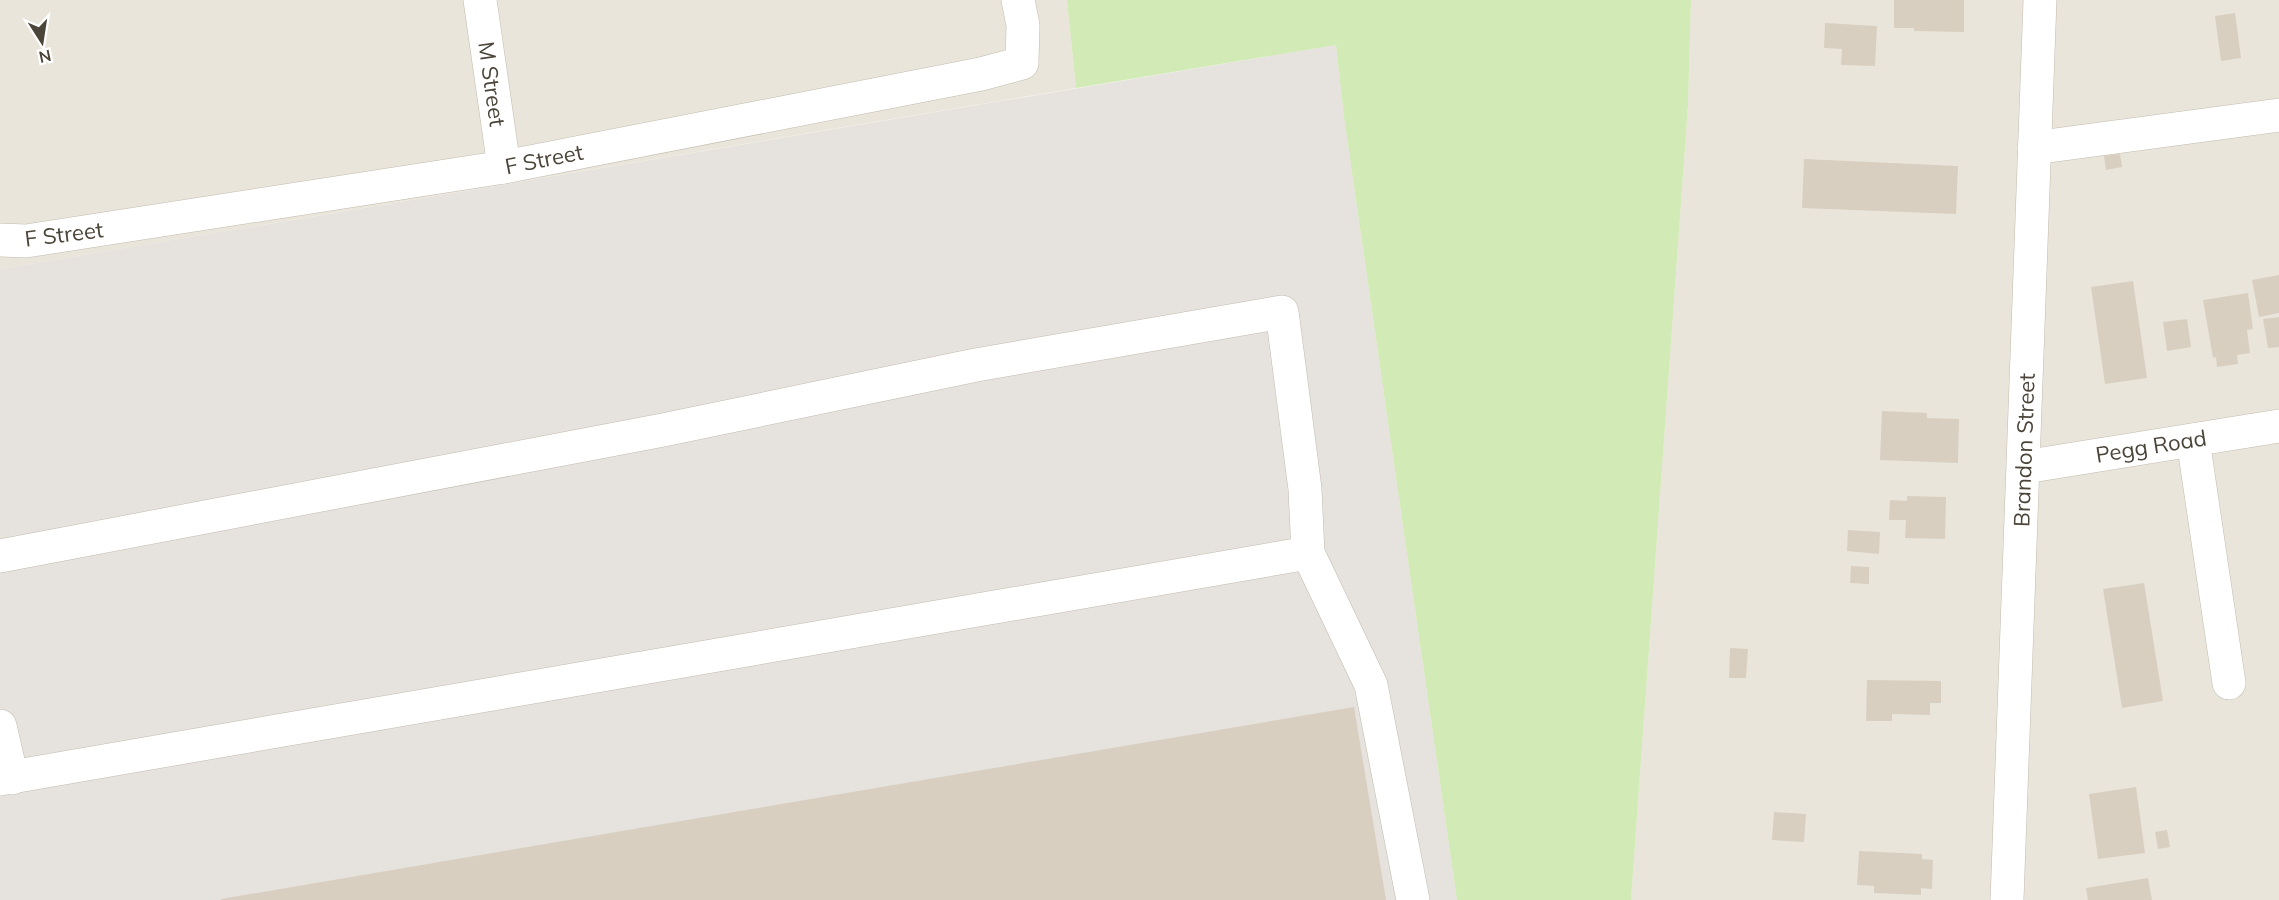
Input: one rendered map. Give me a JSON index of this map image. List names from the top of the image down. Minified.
{"streets":{"street":["M Street","F Street","Pegg Road","Brandon Street"]},"crossings":[["M Street","F Street"],["Pegg Road","Brandon Street"]],"north":"bottom"}
